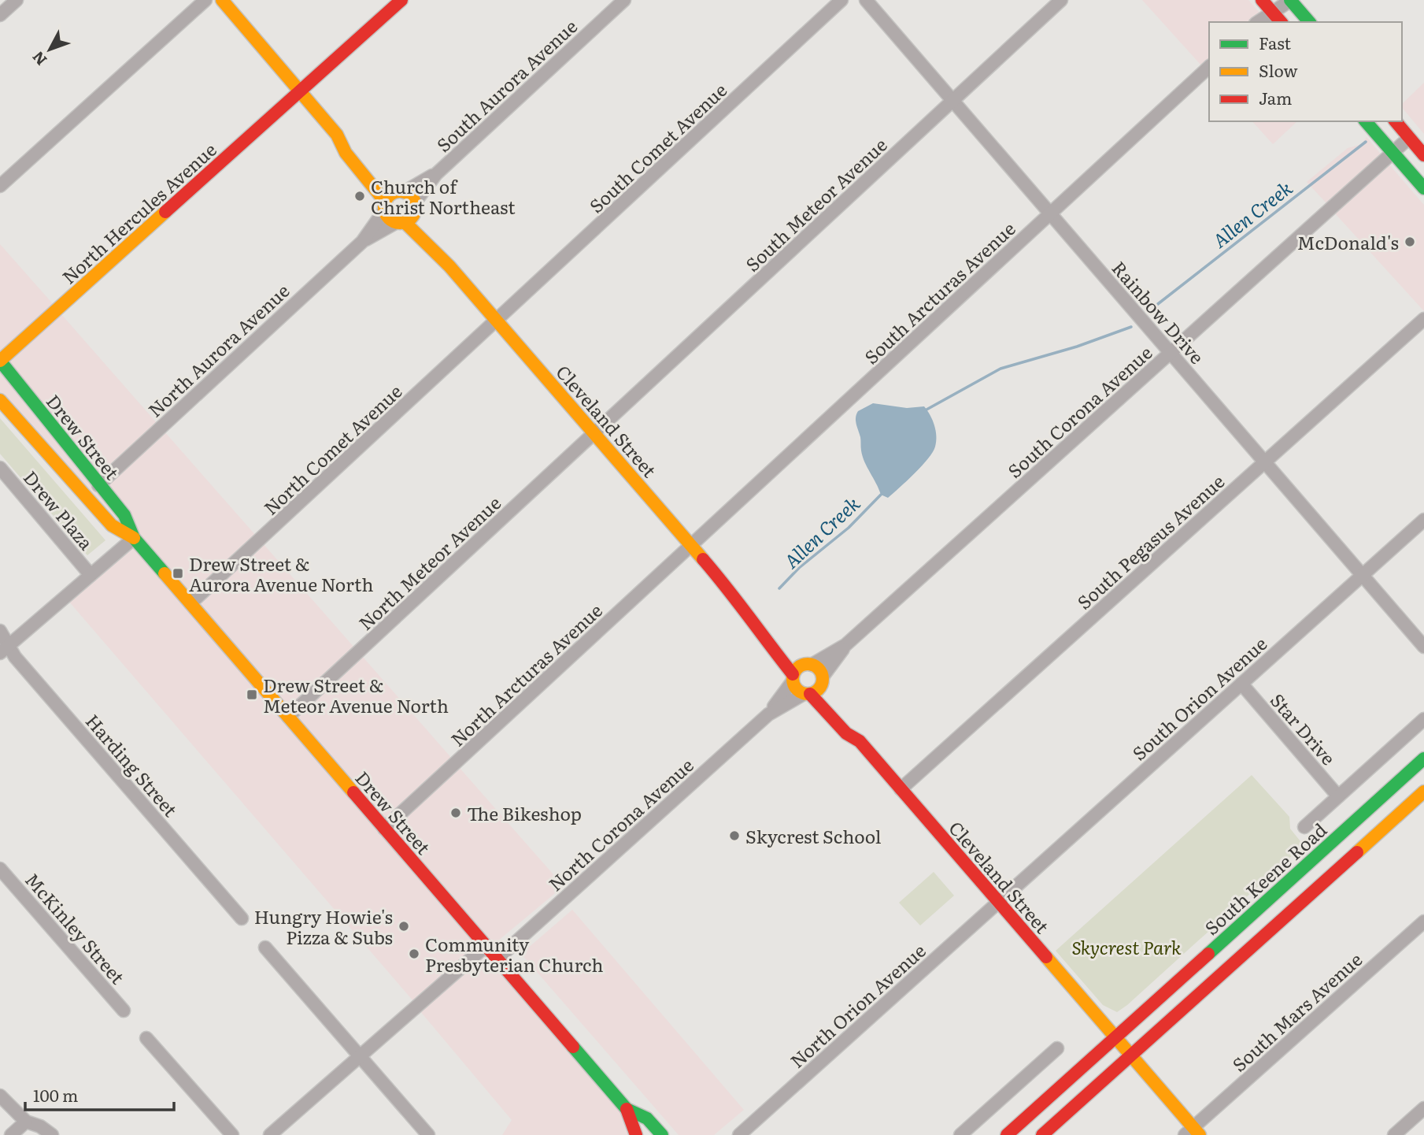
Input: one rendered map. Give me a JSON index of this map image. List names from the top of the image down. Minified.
{"streets":{"main road":["North Hercules Avenue","Cleveland Street","Drew Street","South Keene Road"],"street":["South Aurora Avenue","South Comet Avenue","South Meteor Avenue","South Arcturas Avenue","Rainbow Drive","North Aurora Avenue","South Corona Avenue","North Comet Avenue","Drew Plaza","South Pegasus Avenue","North Meteor Avenue","North Arcturas Avenue","South Orion Avenue","Star Drive","Harding Street","North Corona Avenue","McKinley Street","North Orion Avenue","South Mars Avenue"]},"crossings":[["South Aurora Avenue","North Aurora Avenue"],["South Aurora Avenue","Cleveland Street"],["South Comet Avenue","Cleveland Street"],["South Comet Avenue","North Comet Avenue"],["South Meteor Avenue","Rainbow Drive"],["South Meteor Avenue","Cleveland Street"],["South Meteor Avenue","North Meteor Avenue"],["North Hercules Avenue","Drew Street"],["South Arcturas Avenue","Rainbow Drive"],["South Arcturas Avenue","Cleveland Street"],["South Arcturas Avenue","North Arcturas Avenue"],["Rainbow Drive","South Corona Avenue"],["Rainbow Drive","South Pegasus Avenue"],["Rainbow Drive","South Orion Avenue"],["North Aurora Avenue","Cleveland Street"],["North Aurora Avenue","Drew Street"],["South Corona Avenue","Cleveland Street"],["South Corona Avenue","North Corona Avenue"],["Cleveland Street","North Comet Avenue"],["Cleveland Street","South Pegasus Avenue"],["Cleveland Street","North Meteor Avenue"],["Cleveland Street","North Arcturas Avenue"],["Cleveland Street","South Orion Avenue"],["Cleveland Street","North Corona Avenue"],["Cleveland Street","South Keene Road"],["Cleveland Street","North Orion Avenue"],["Cleveland Street","South Mars Avenue"],["Drew Street","North Comet Avenue"],["Drew Street","North Meteor Avenue"],["Drew Street","North Arcturas Avenue"],["Drew Street","North Corona Avenue"],["South Orion Avenue","Star Drive"],["South Orion Avenue","North Orion Avenue"]],"water":["Allen Creek"],"parks":["Skycrest Park"],"places":{"other":["Church of Christ Northeast","McDonald's","The Bikeshop","Skycrest School","Hungry Howie's Pizza & Subs","Community Presbyterian Church"],"transit":["Drew Street & Aurora Avenue North","Drew Street & Meteor Avenue North"]},"legend":["Fast","Slow","Jam"],"scale_bar":"100 m","north":"bottom left"}
